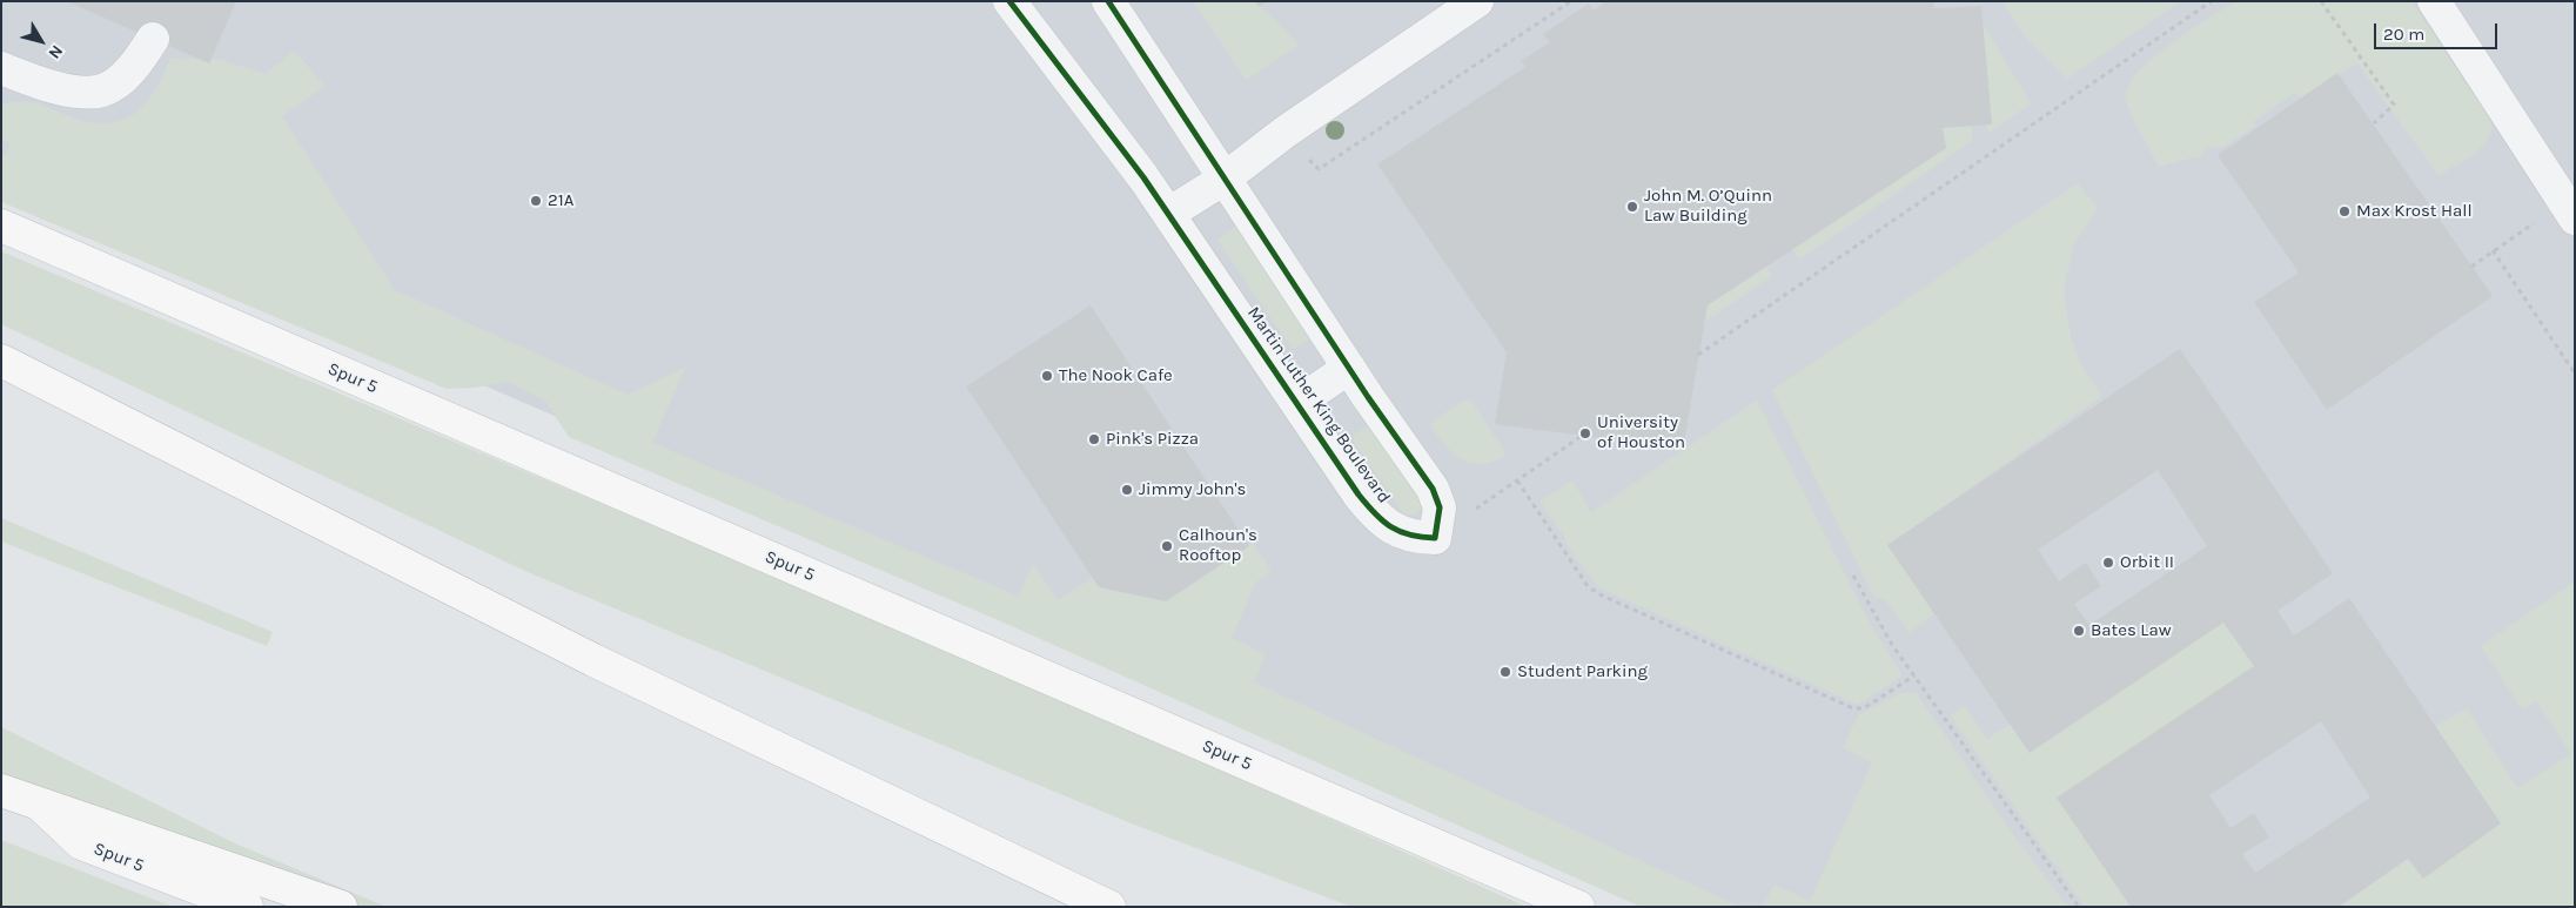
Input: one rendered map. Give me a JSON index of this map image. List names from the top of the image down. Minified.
{"streets":{"main road":["Spur 5"],"street":["Martin Luther King Boulevard"]},"places":["21A","John M. O’Quinn Law Building","Max Krost Hall","The Nook Cafe","University of Houston","Pink's Pizza","Jimmy John's","Calhoun's Rooftop","Orbit II","Bates Law","Student Parking"],"scale_bar":"20 m","north":"bottom right"}
